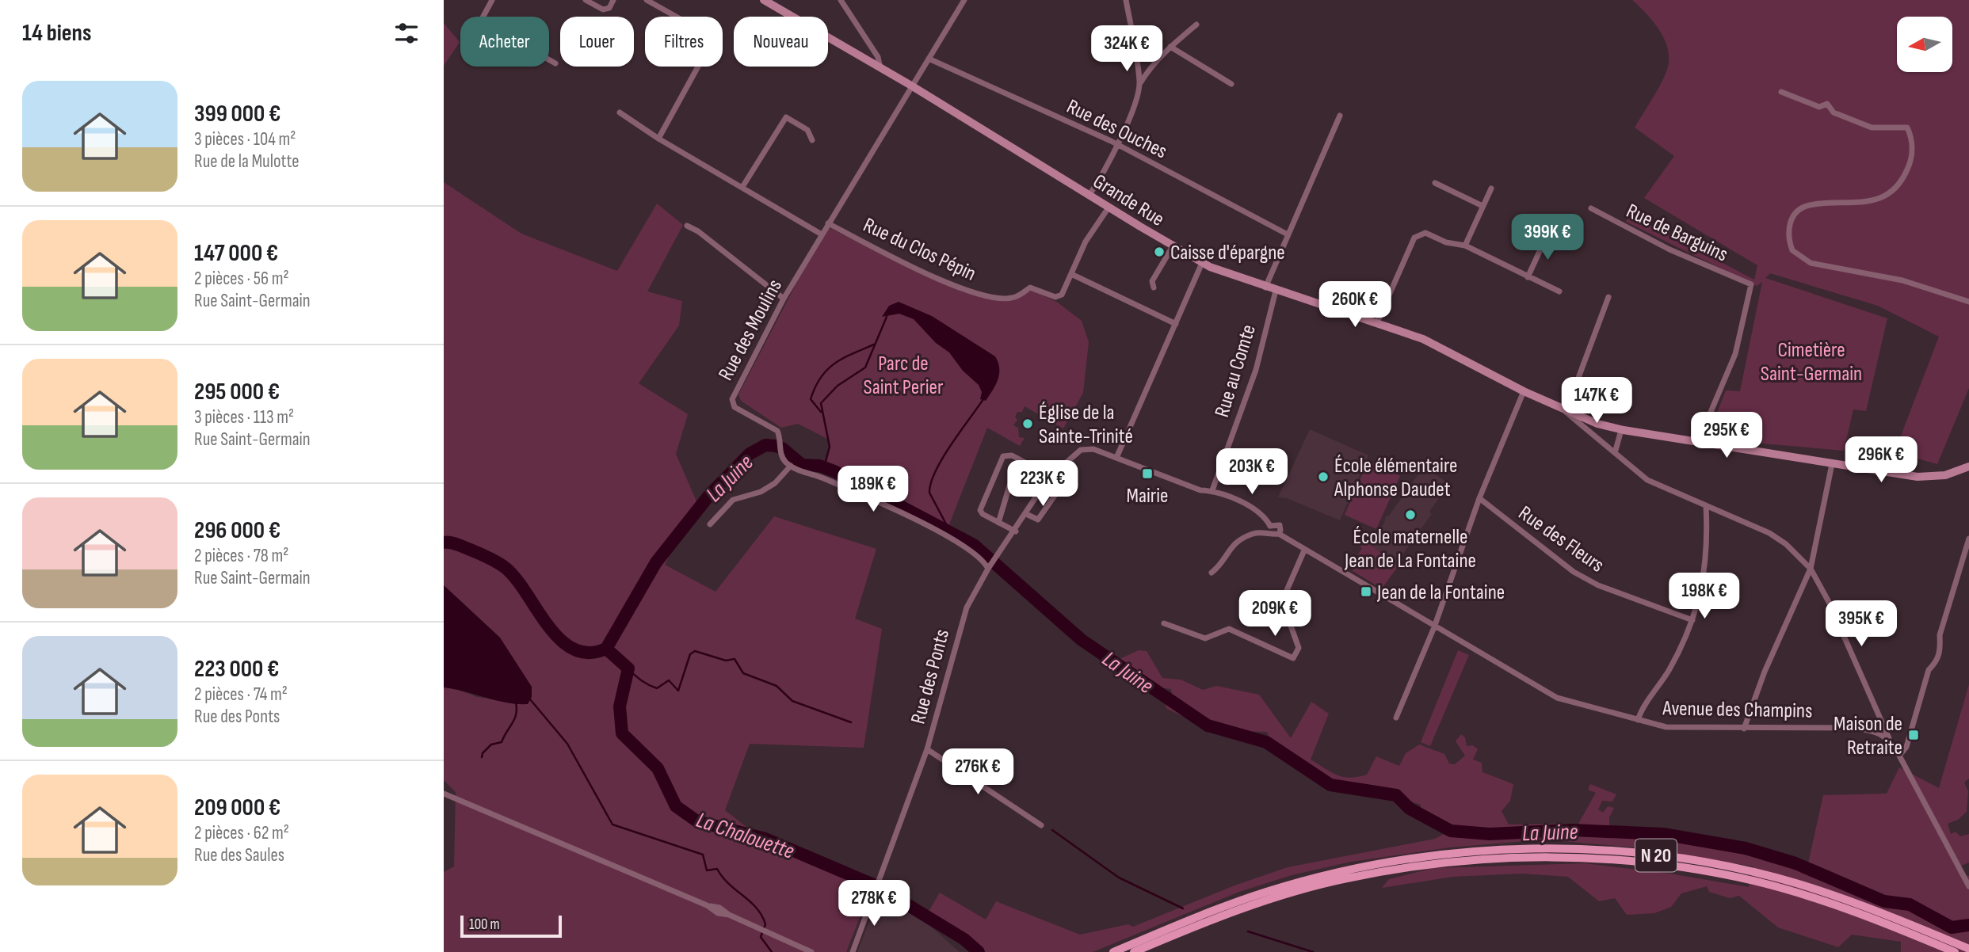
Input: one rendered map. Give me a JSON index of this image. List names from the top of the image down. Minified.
{"streets":{"main road":["Grande Rue","N 20"],"street":["Rue des Ouches","Rue de Barguins","Rue du Clos Pépin","Rue des Moulins","Rue au Comte","Rue des Fleurs","Rue des Ponts","Avenue des Champins"]},"crossings":[["Rue des Ouches","Rue des Moulins"],["Grande Rue","Rue de Barguins"],["Grande Rue","Rue du Clos Pépin"],["Grande Rue","Rue des Moulins"],["Grande Rue","Rue au Comte"],["Rue du Clos Pépin","Rue des Moulins"]],"water":["La Juine","La Chalouette"],"parks":["Cimetière Saint-Germain","Parc de Saint Perier"],"places":{"other":["Caisse d'épargne","Église de la Sainte-Trinité","École élémentaire Alphonse Daudet","École maternelle Jean de La Fontaine"],"transit":["Mairie","Jean de la Fontaine","Maison de Retraite"]},"scale_bar":"100 m","north":"left","page":{"heading":"14 biens","chip":["Acheter","Louer","Filtres","Nouveau"],"price":["324K €","399K €","260K €","147K €","295K €","296K €","203K €","223K €","189K €","198K €","209K €","395K €","276K €","278K €"],"list":[{"name":"399 000 €","note":"3 pièces · 104 m² · Rue de la Mulotte"},{"name":"147 000 €","note":"2 pièces · 56 m² · Rue Saint-Germain"},{"name":"295 000 €","note":"3 pièces · 113 m² · Rue Saint-Germain"},{"name":"296 000 €","note":"2 pièces · 78 m² · Rue Saint-Germain"},{"name":"223 000 €","note":"2 pièces · 74 m² · Rue des Ponts"},{"name":"209 000 €","note":"2 pièces · 62 m² · Rue des Saules"}],"scale":"100 m"}}
